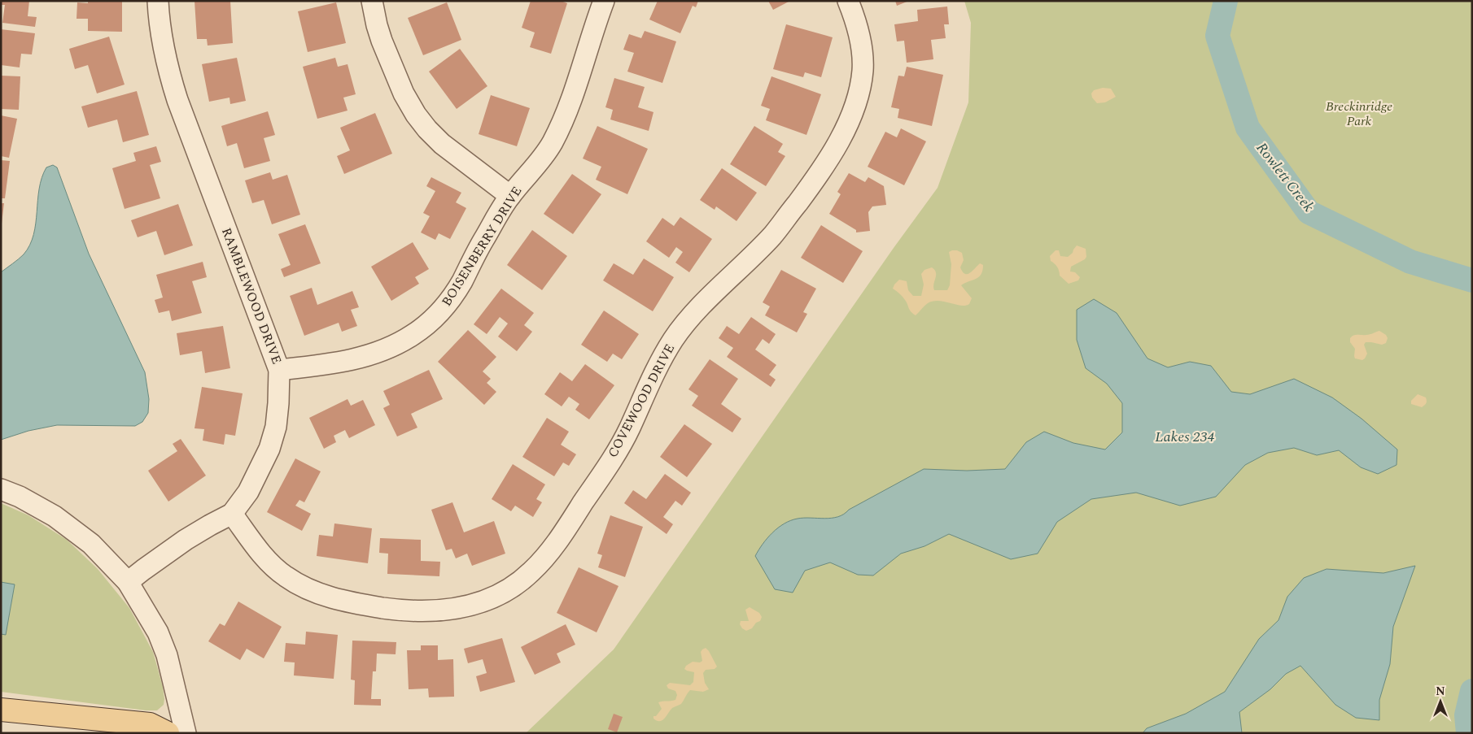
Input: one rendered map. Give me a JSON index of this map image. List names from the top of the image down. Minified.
{"streets":{"street":["BOISENBERRY DRIVE","RAMBLEWOOD DRIVE","COVEWOOD DRIVE"]},"crossings":[["BOISENBERRY DRIVE","RAMBLEWOOD DRIVE"],["RAMBLEWOOD DRIVE","COVEWOOD DRIVE"]],"water":["Rowlett Creek","Lakes 234"],"parks":["Breckinridge Park"],"north":"top"}
